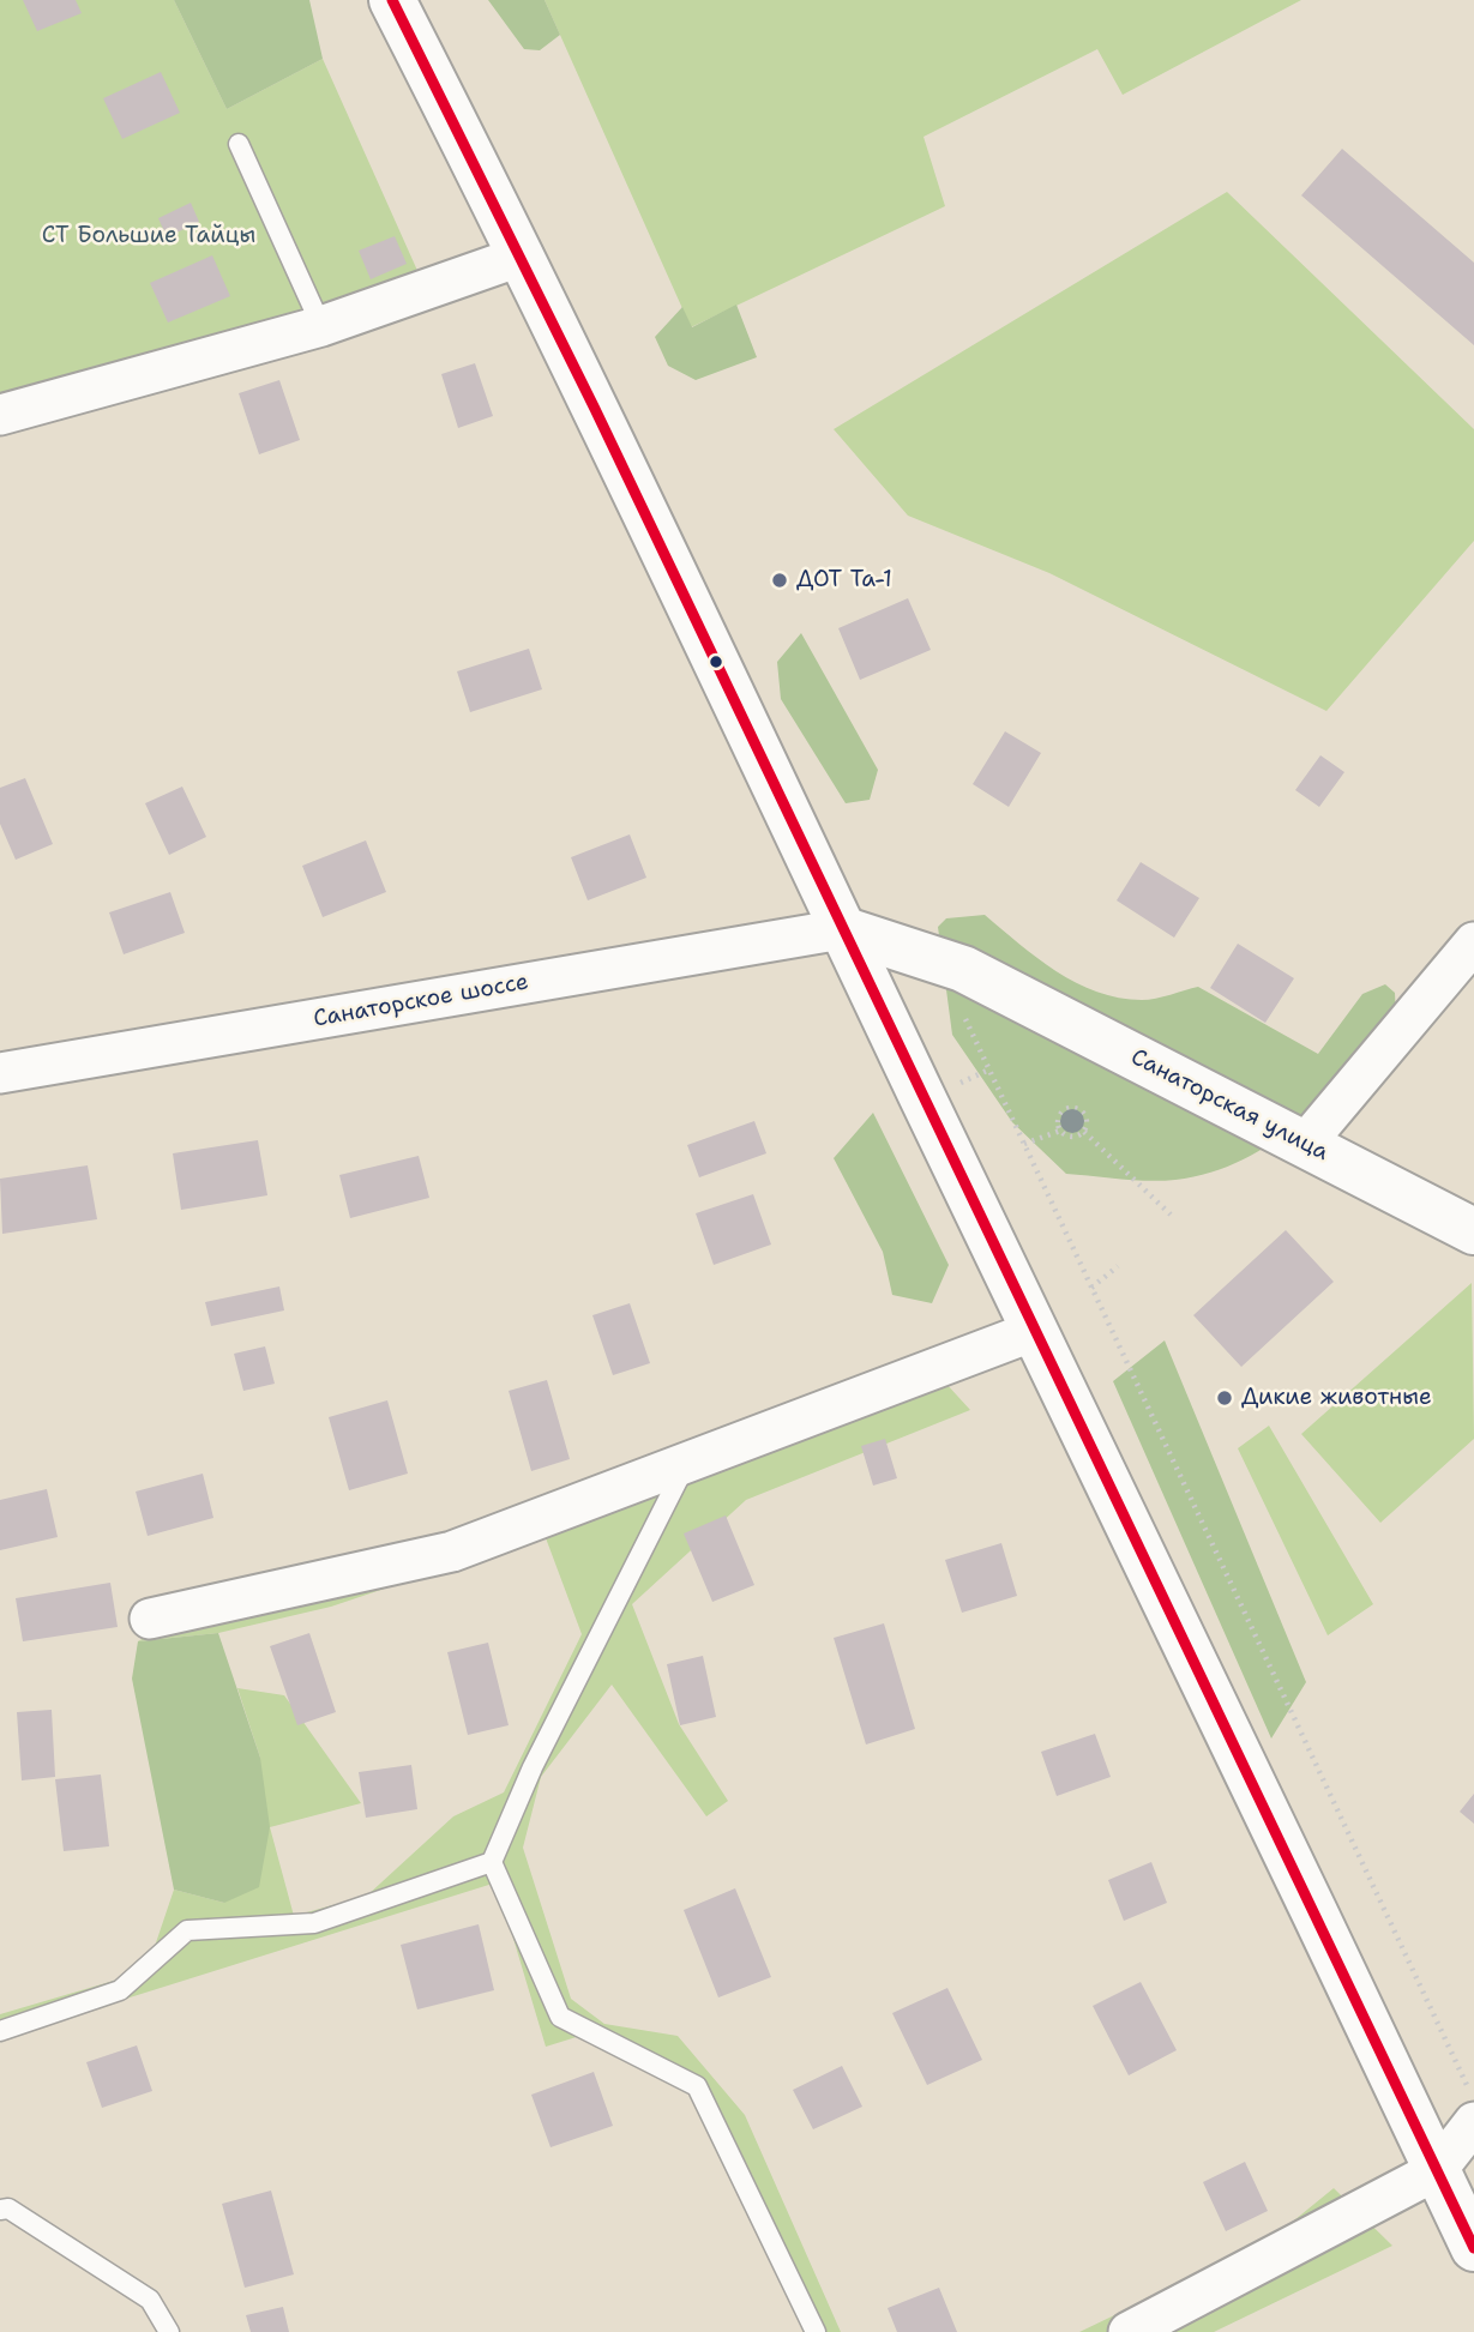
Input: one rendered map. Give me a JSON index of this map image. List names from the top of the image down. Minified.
{"streets":{"main road":["Санаторская улица"],"street":["Санаторское шоссе"]},"crossings":[["Санаторское шоссе","Санаторская улица"]],"parks":["СТ Большие Тайцы"],"places":["ДОТ Та-1","Дикие животные"]}
